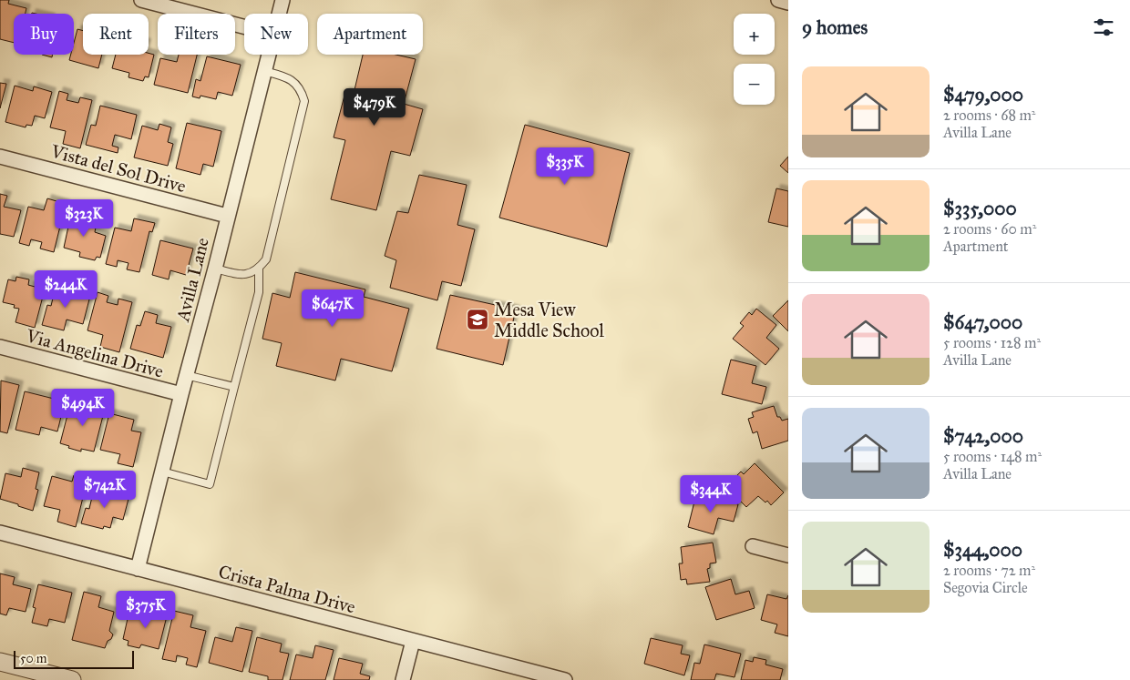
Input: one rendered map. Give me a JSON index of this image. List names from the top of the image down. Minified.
{"streets":{"street":["Vista del Sol Drive","Avilla Lane","Via Angelina Drive","Crista Palma Drive"]},"crossings":[["Vista del Sol Drive","Avilla Lane"],["Avilla Lane","Via Angelina Drive"],["Avilla Lane","Crista Palma Drive"]],"places":{"school or university":["Mesa View Middle School"]},"scale_bar":"50 m","page":{"heading":"9 homes","map_buttons":["+","−"],"chip":["Buy","Rent","Filters","New","Apartment"],"list":[{"name":"$479,000","note":"2 rooms · 68 m² · Avilla Lane"},{"name":"$335,000","note":"2 rooms · 60 m² · Apartment"},{"name":"$647,000","note":"5 rooms · 128 m² · Avilla Lane"},{"name":"$742,000","note":"5 rooms · 148 m² · Avilla Lane"},{"name":"$344,000","note":"2 rooms · 72 m² · Segovia Circle"}],"price":["$479K","$335K","$323K","$244K","$647K","$494K","$742K","$344K","$375K"],"scale":"50 m"}}
